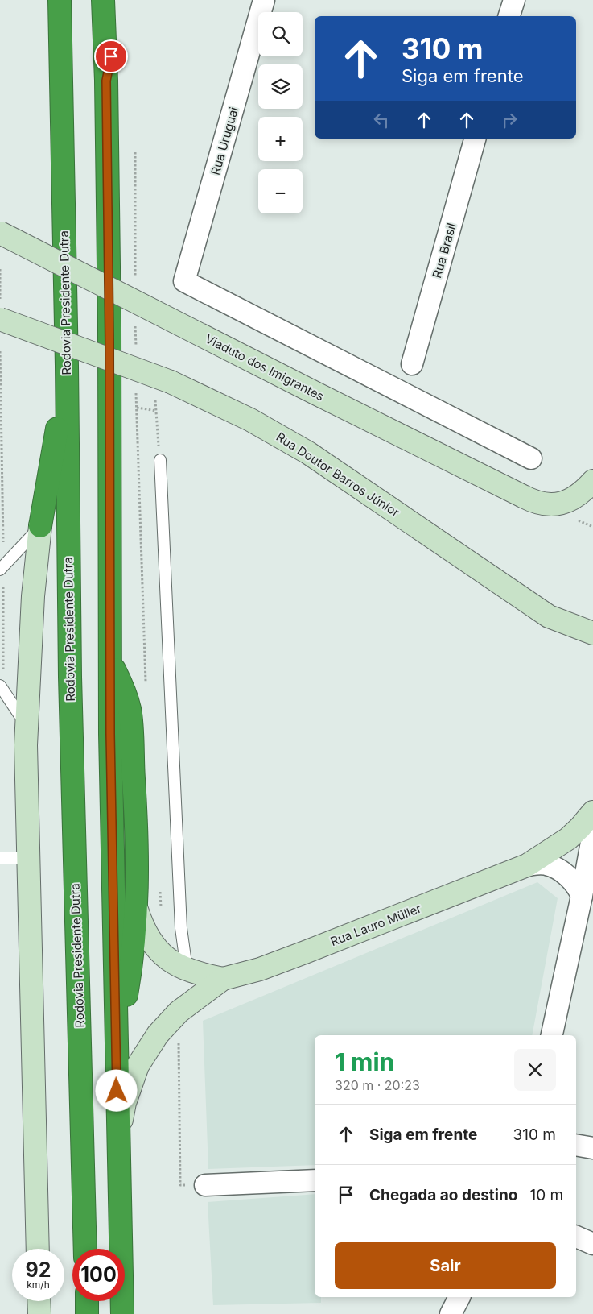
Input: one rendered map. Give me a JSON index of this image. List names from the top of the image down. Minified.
{"streets":{"highway":["Rodovia Presidente Dutra"],"main road":["Viaduto dos Imigrantes","Rua Doutor Barros Júnior","Rua Lauro Müller"],"street":["Rua Uruguai","Rua Brasil"]},"page":{"map_buttons":["+","−"],"turn":["310 m","Siga em frente"],"heading":["1 min","320 m · 20:23"],"list":[{"name":"Siga em frente","value":"310 m"},{"name":"Chegada ao destino","value":"10 m"}],"buttons":"Sair","speed":"92 km/h","limit":"100"}}
